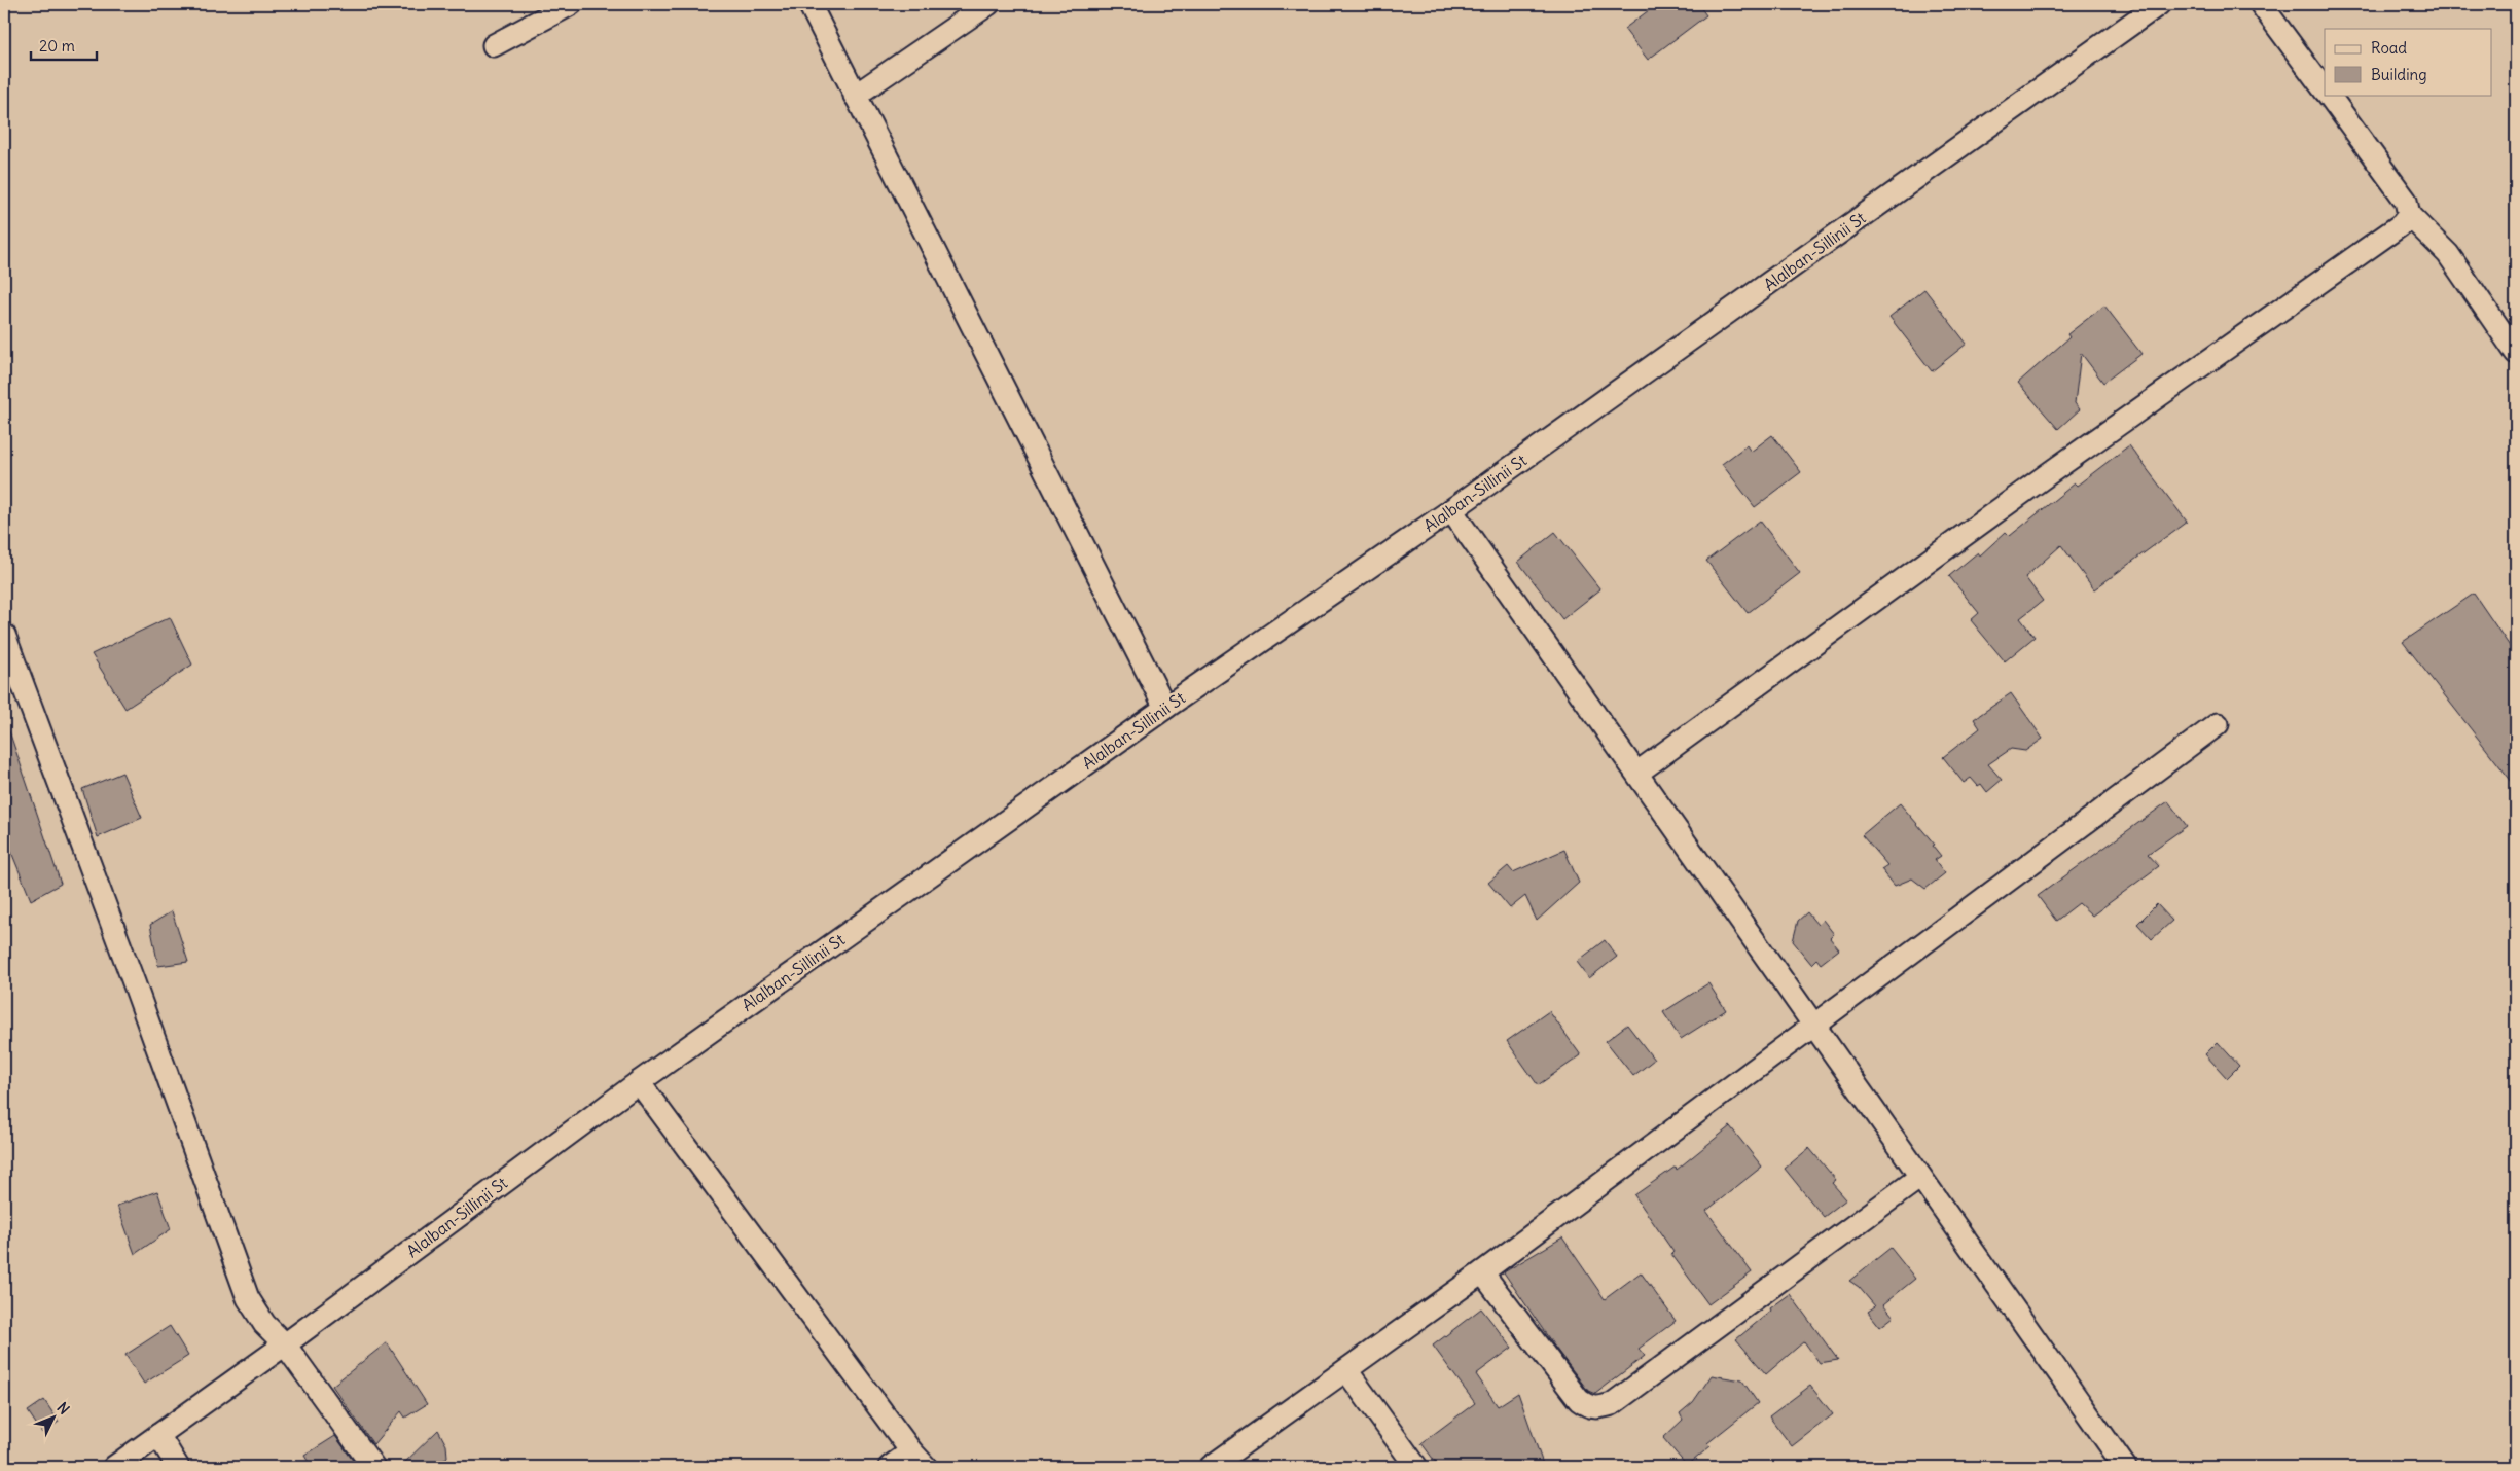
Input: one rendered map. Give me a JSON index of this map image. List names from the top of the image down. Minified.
{"streets":{"street":["Alalban-Sillinii St"]},"legend":["Road","Building"],"scale_bar":"20 m","north":"top right"}
